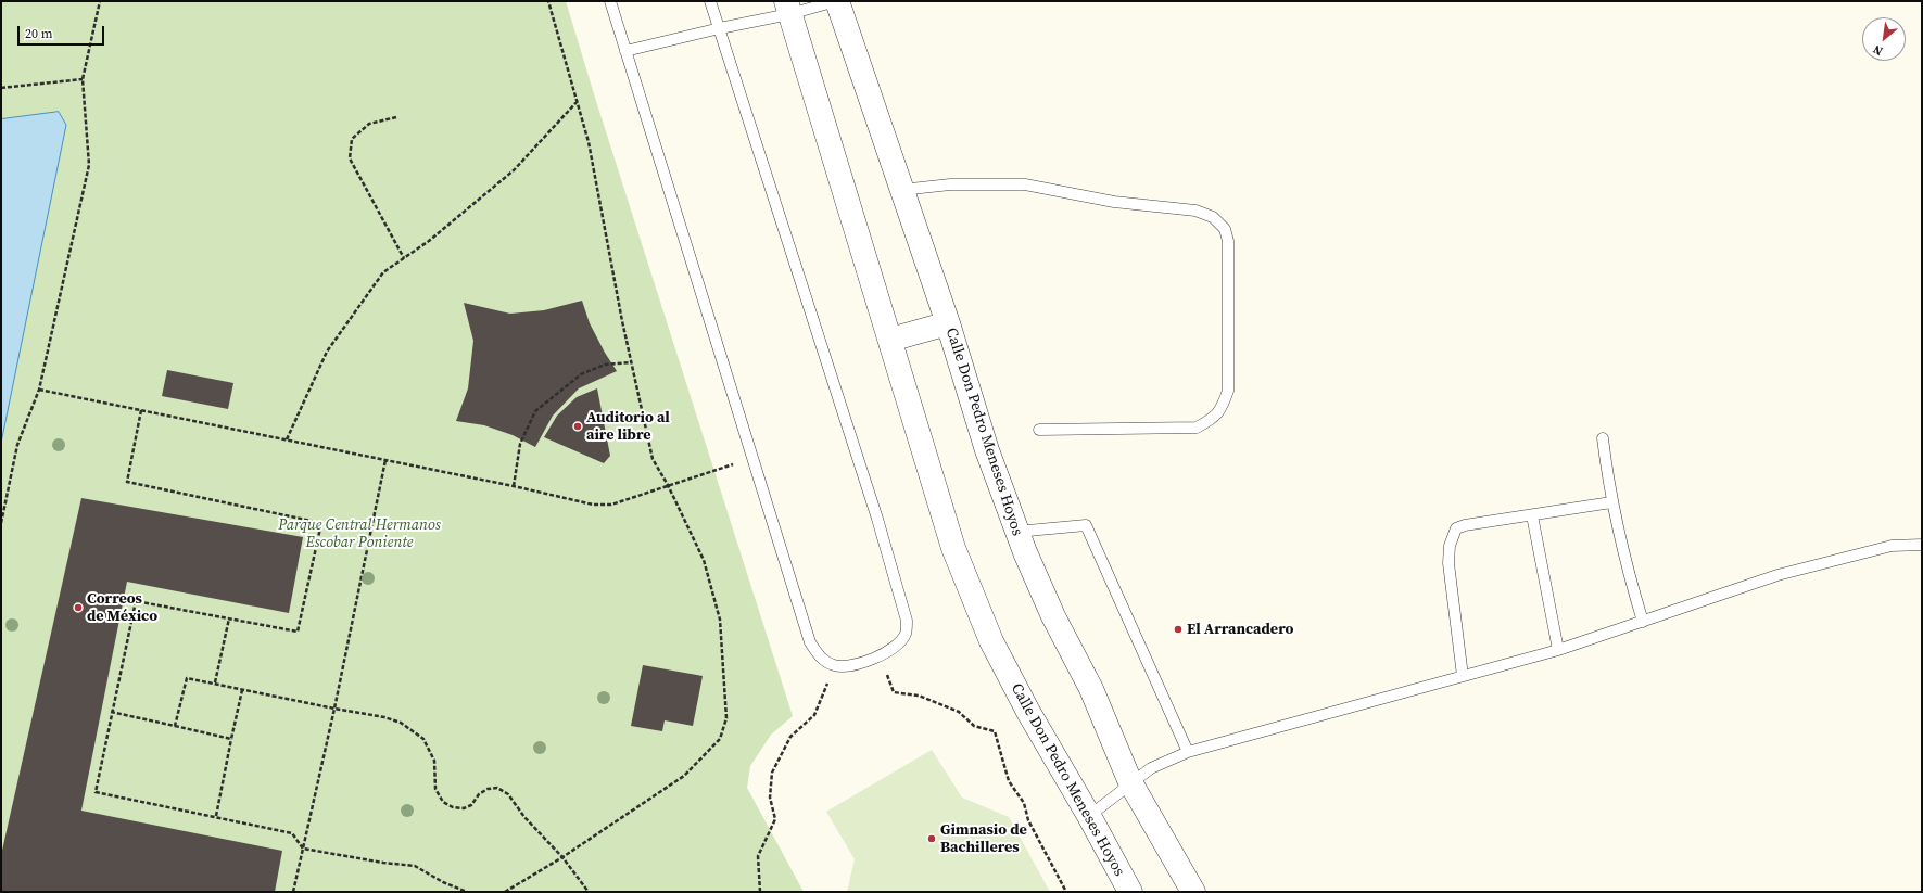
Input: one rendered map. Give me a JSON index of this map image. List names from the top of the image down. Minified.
{"streets":{"street":["Calle Don Pedro Meneses Hoyos"]},"parks":["Parque Central Hermanos Escobar Poniente"],"places":["Auditorio al aire libre","Correos de México","El Arrancadero","Gimnasio de Bachilleres"],"scale_bar":"20 m","north":"bottom left"}
